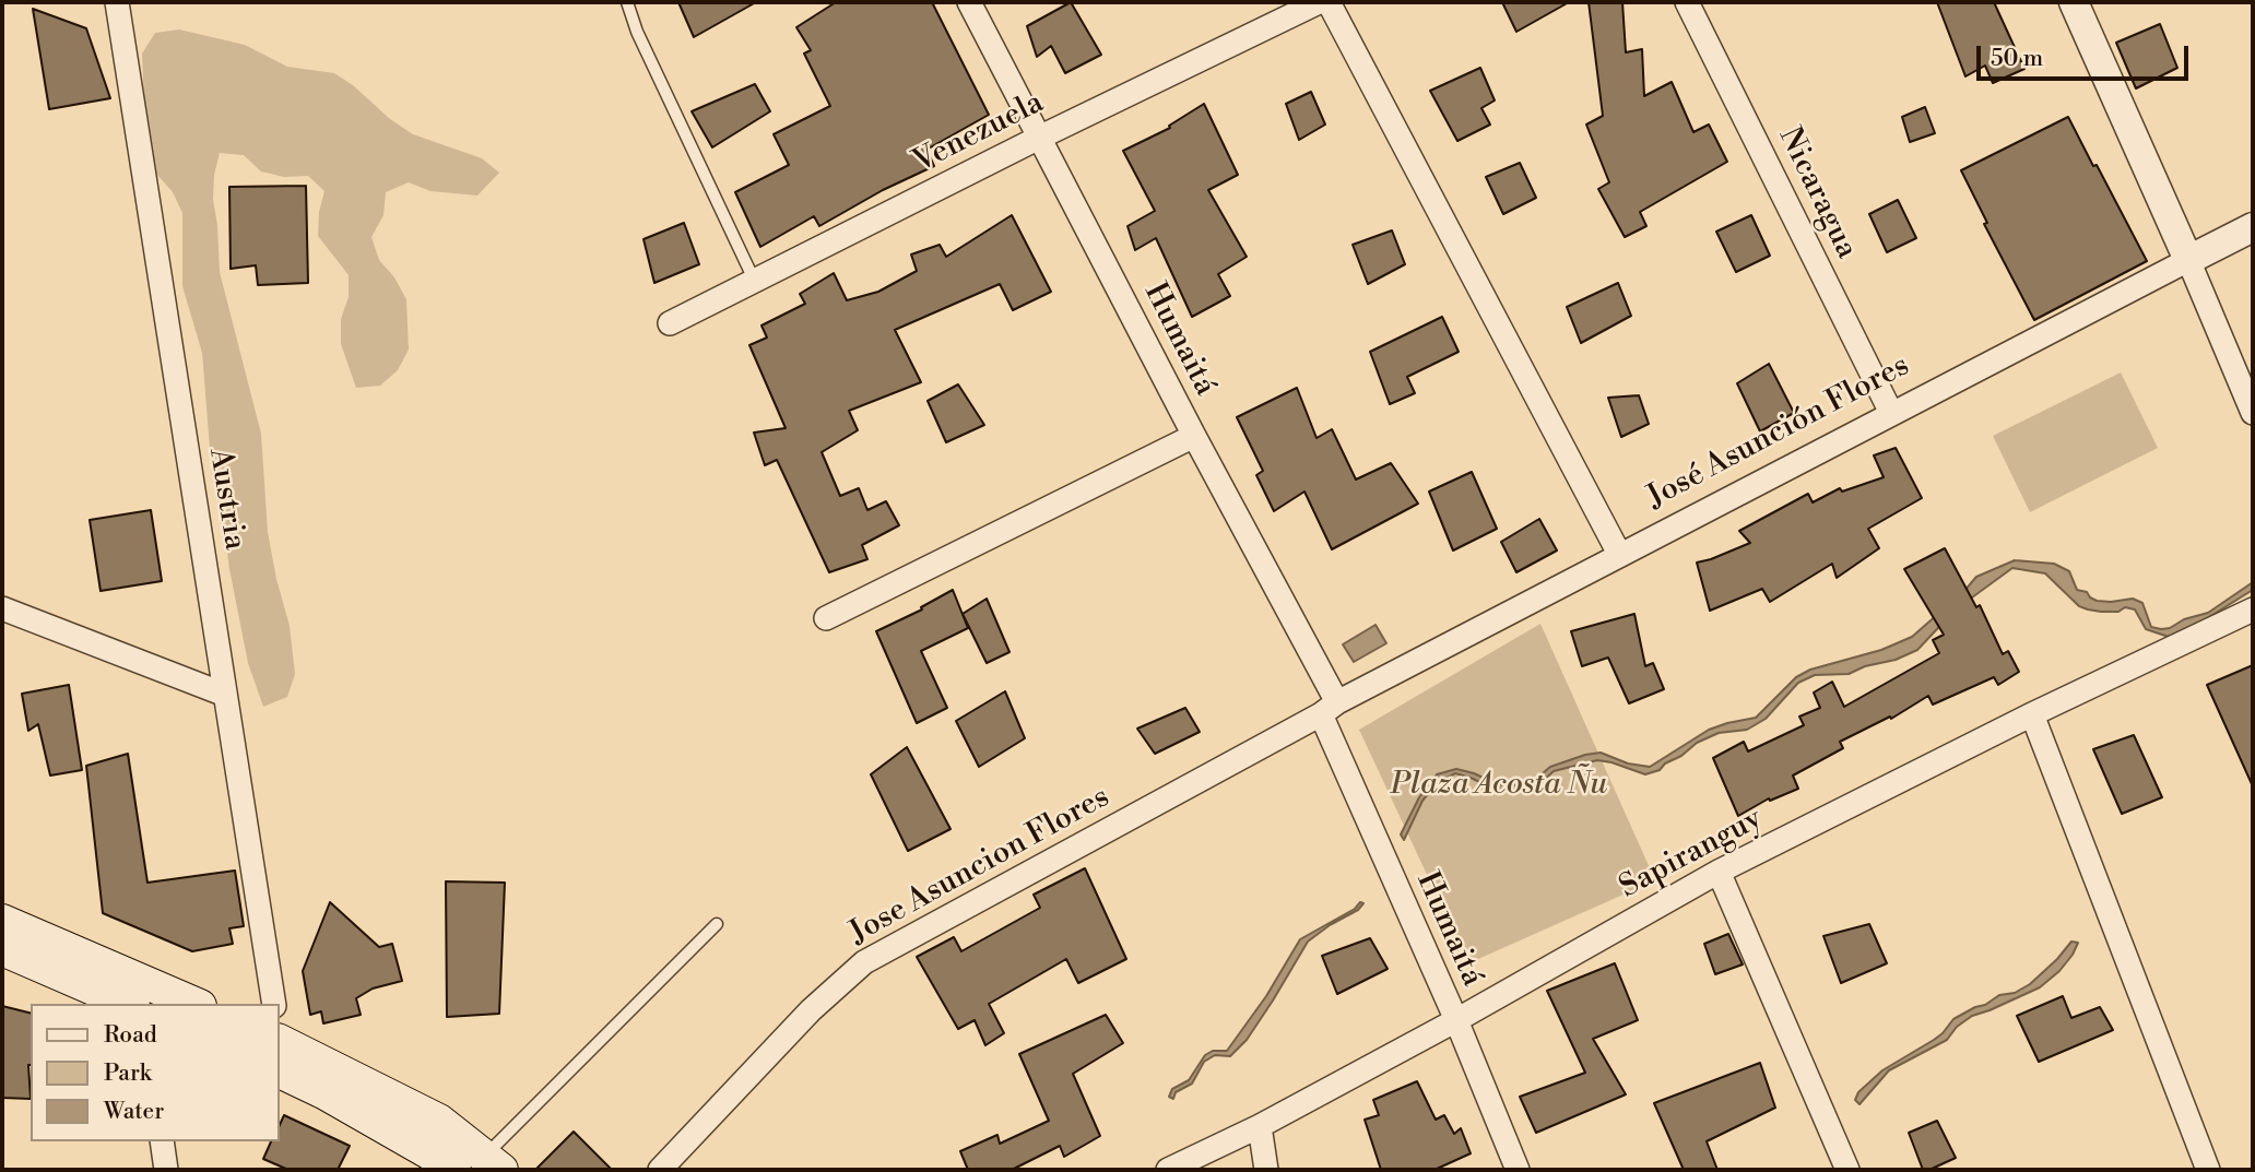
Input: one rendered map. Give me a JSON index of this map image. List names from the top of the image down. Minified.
{"streets":{"street":["Venezuela","Nicaragua","Humaitá","José Asunción Flores","Austria","Sapiranguy","Jose Asuncion Flores"]},"crossings":[["Venezuela","Humaitá"],["Nicaragua","José Asunción Flores"],["Humaitá","José Asunción Flores"],["Humaitá","Sapiranguy"],["Humaitá","Jose Asuncion Flores"],["José Asunción Flores","Jose Asuncion Flores"]],"parks":["Plaza Acosta Ñu"],"legend":["Road","Park","Water"],"scale_bar":"50 m"}
